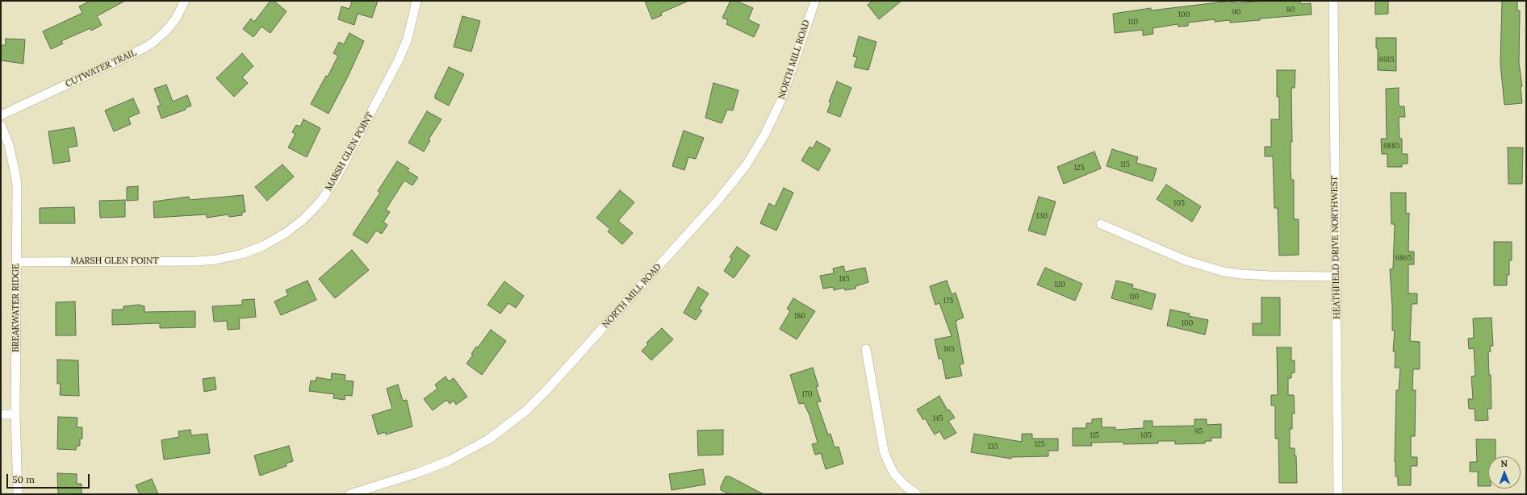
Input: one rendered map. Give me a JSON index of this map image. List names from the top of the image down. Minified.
{"streets":{"street":["NORTH MILL ROAD","CUTWATER TRAIL","MARSH GLEN POINT","HEATHFIELD DRIVE NORTHWEST","BREAKWATER RIDGE"]},"crossings":[["MARSH GLEN POINT","BREAKWATER RIDGE"]],"house_numbers":["80","90","100","110","6915","6885","115","125","105","130","6865","185","120","110","175","180","100","165","170","145","95","115","105","125","135"],"scale_bar":"50 m","north":"top"}
